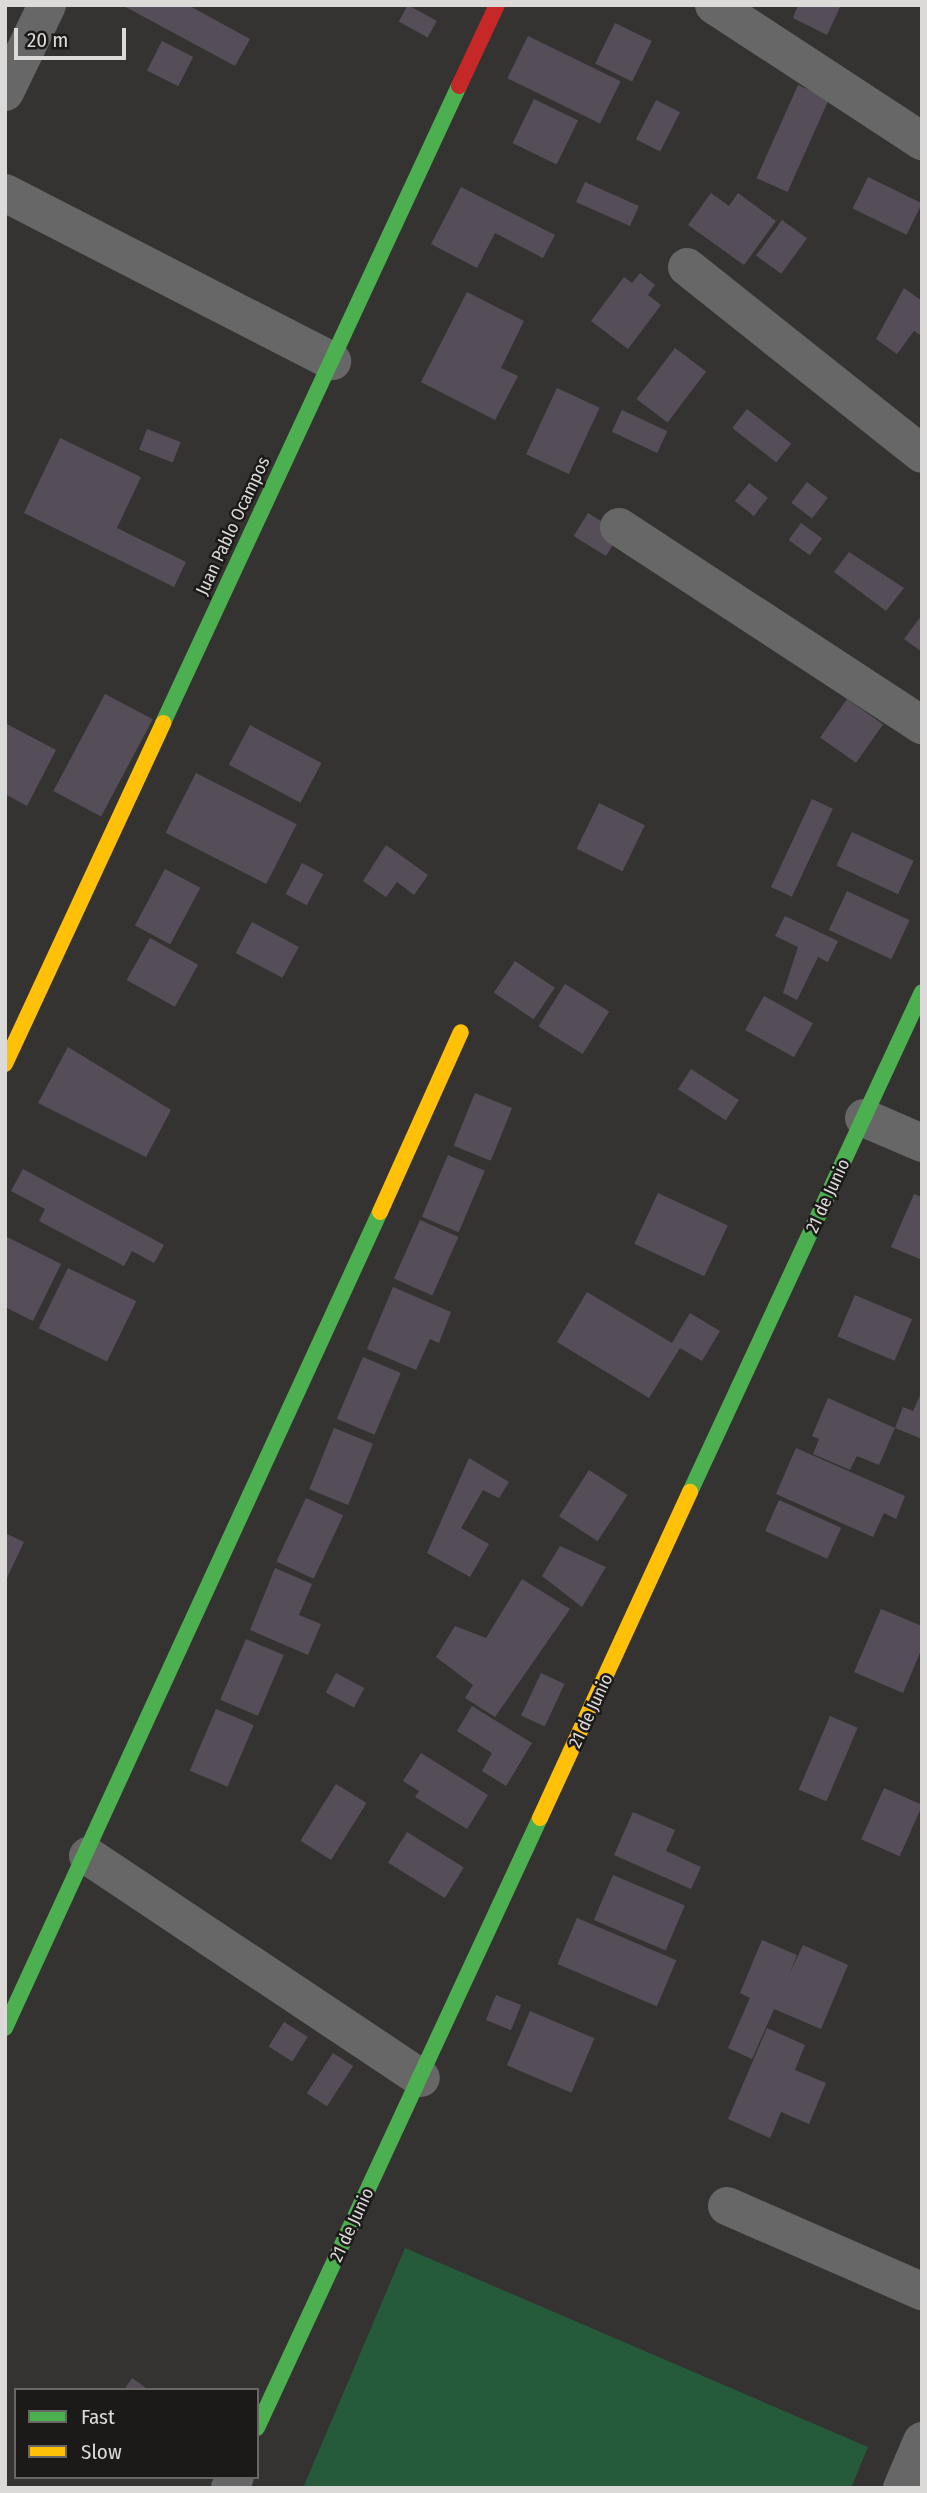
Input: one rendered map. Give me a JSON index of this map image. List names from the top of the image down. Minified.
{"streets":{"street":["Juan Pablo Ocampos","21 de Junio"]},"legend":["Fast","Slow"],"scale_bar":"20 m"}
